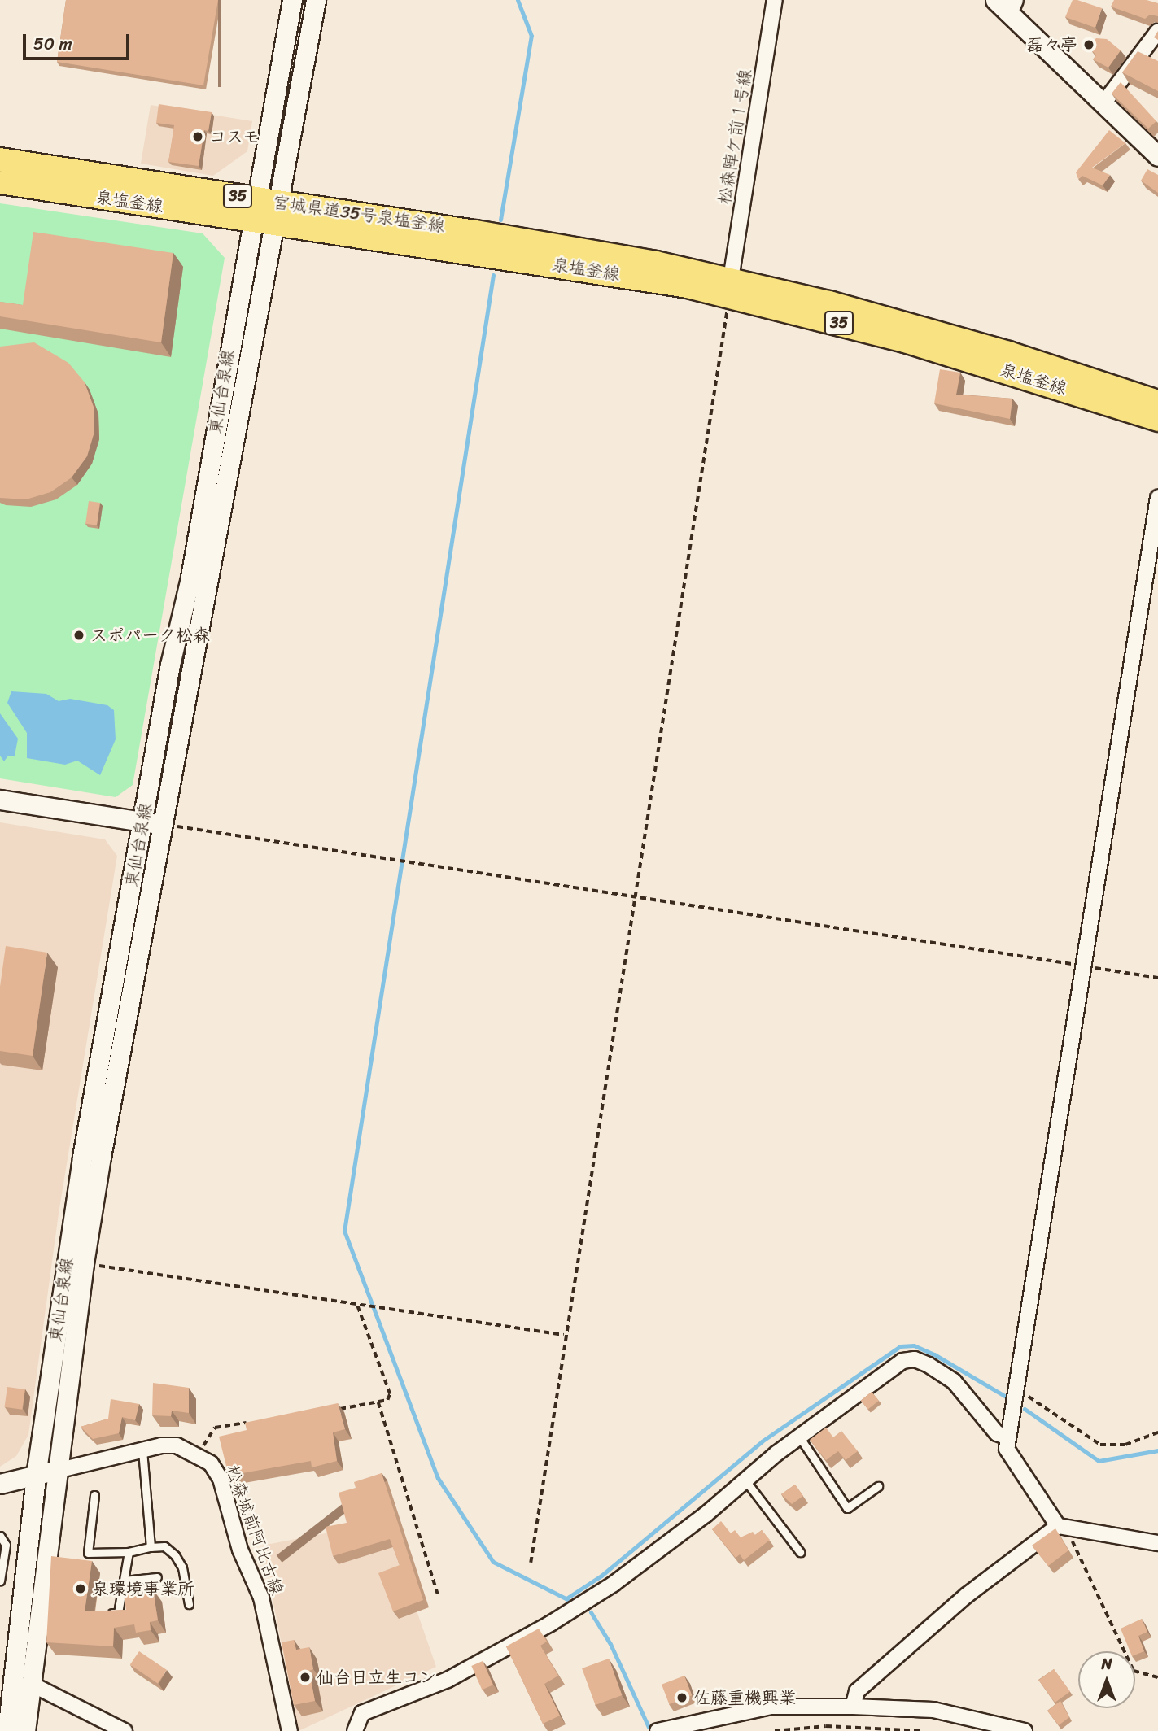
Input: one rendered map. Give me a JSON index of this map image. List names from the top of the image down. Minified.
{"streets":{"main road":["35","泉塩釜線","宮城県道35号泉塩釜線"],"street":["松森陣ケ前１号線","東仙台泉線","松森城前阿比古線"]},"crossings":[["松森陣ケ前１号線","泉塩釜線"],["泉塩釜線","宮城県道35号泉塩釜線"],["泉塩釜線","東仙台泉線"],["宮城県道35号泉塩釜線","東仙台泉線"]],"places":["磊々亭","コスモ","スポパーク松森","泉環境事業所","仙台日立生コン","佐藤重機興業"],"scale_bar":"50 m","north":"top"}
